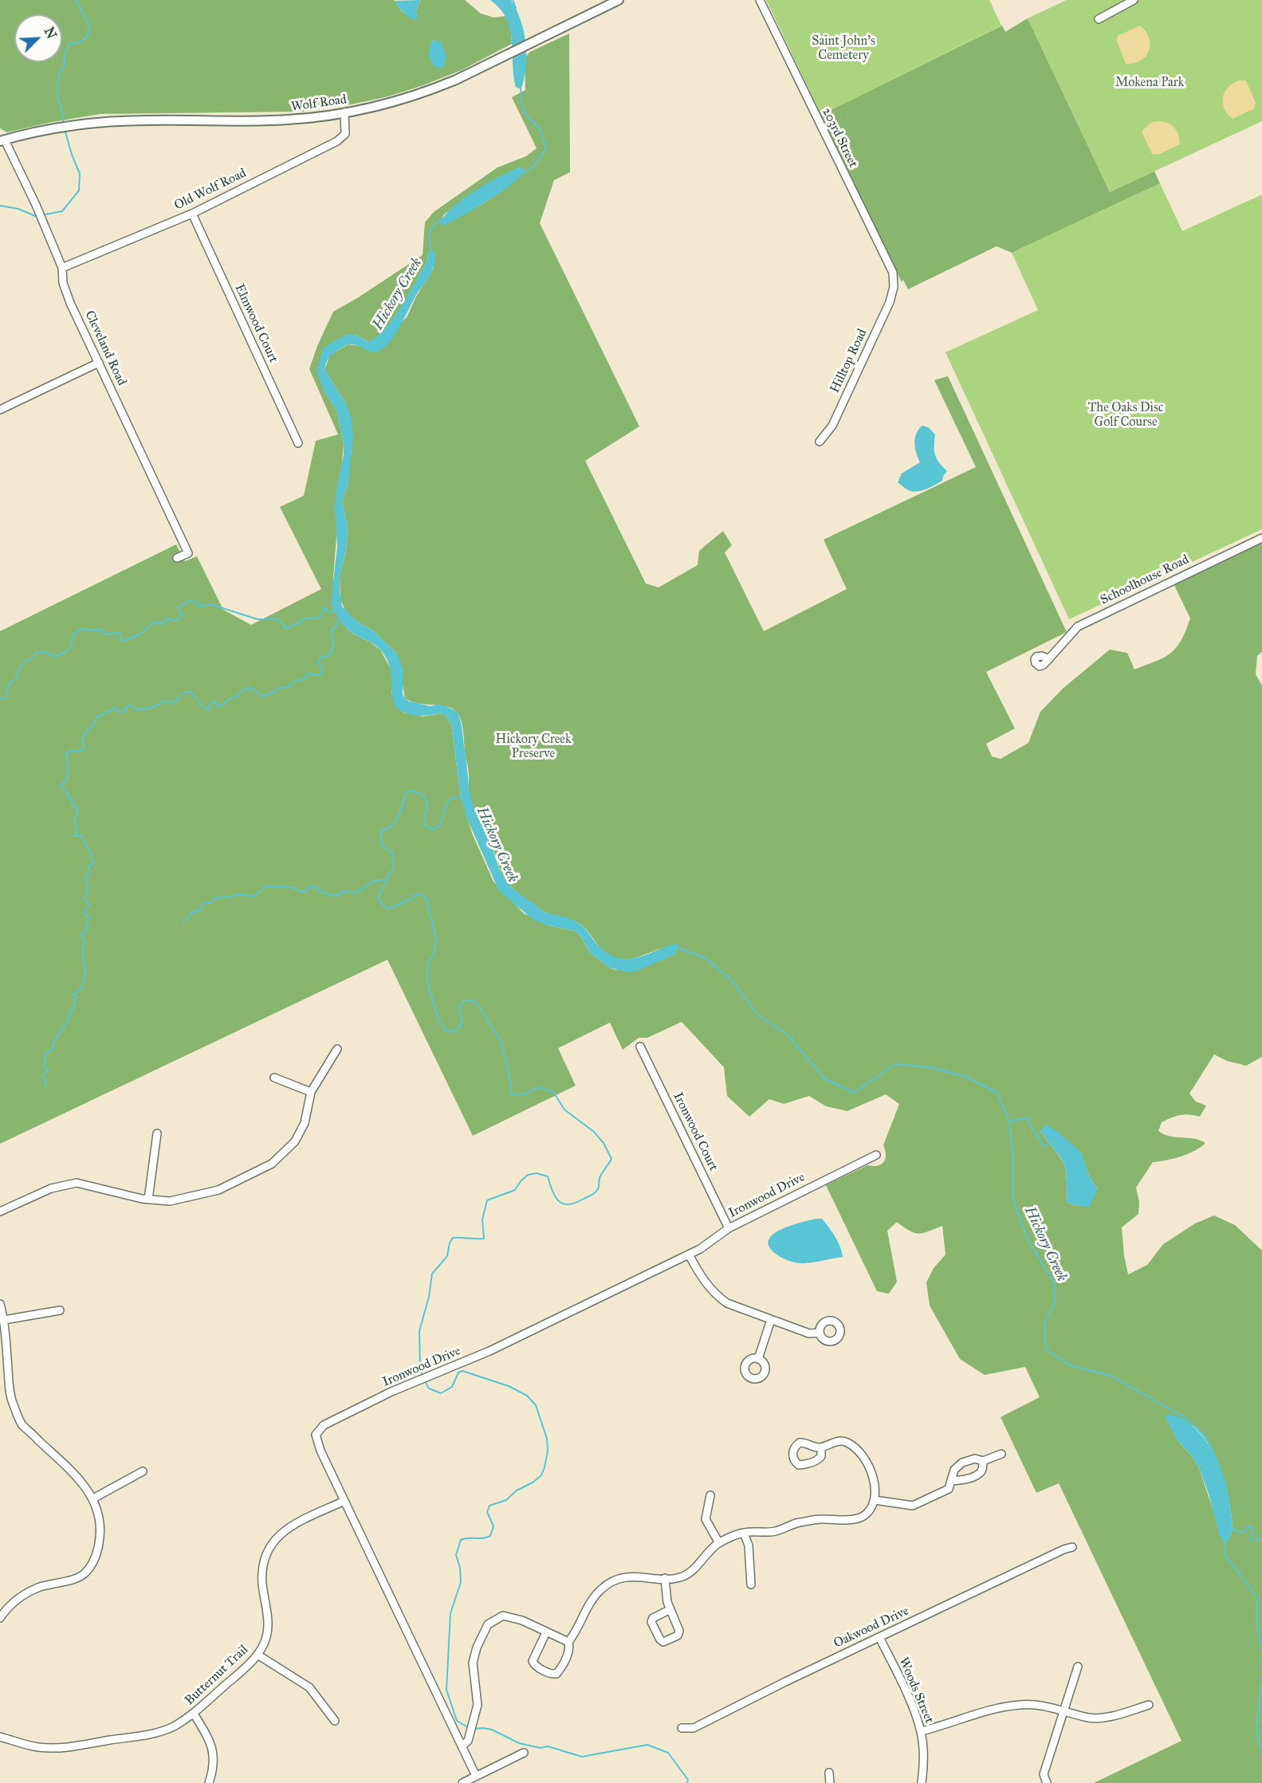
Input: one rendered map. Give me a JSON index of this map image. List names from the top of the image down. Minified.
{"streets":{"main road":["Wolf Road"],"street":["203rd Street","Old Wolf Road","Elmwood Court","Cleveland Road","Hilltop Road","Schoolhouse Road","Ironwood Court","Ironwood Drive","Oakwood Drive","Butternut Trail","Woods Street"]},"crossings":[["Wolf Road","Old Wolf Road"],["Wolf Road","Cleveland Road"],["203rd Street","Hilltop Road"],["Old Wolf Road","Elmwood Court"],["Old Wolf Road","Cleveland Road"],["Ironwood Court","Ironwood Drive"],["Ironwood Drive","Butternut Trail"],["Oakwood Drive","Woods Street"]],"water":["Hickory Creek"],"parks":["Saint John's Cemetery","Mokena Park","The Oaks Disc Golf Course","Hickory Creek Preserve"],"north":"top right"}
